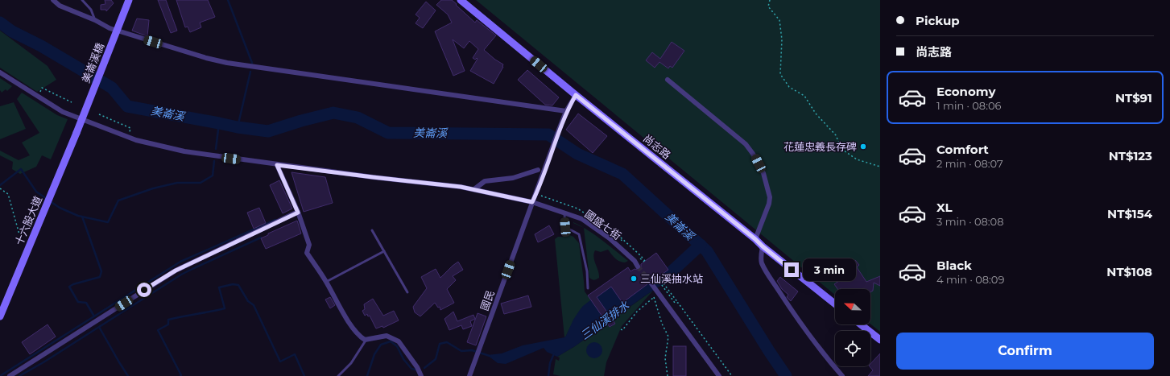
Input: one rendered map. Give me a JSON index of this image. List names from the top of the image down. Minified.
{"streets":{"street":["美崙溪橋","尚志路","十六股大道","國盛七街","國民"]},"crossings":[["美崙溪橋","十六股大道"],["尚志路","國民"],["國盛七街","國民"]],"water":["美崙溪","三仙溪排水"],"places":["花蓮忠義長存碑","三仙溪抽水站"],"north":"left","page":{"banner":["Pickup","尚志路"],"list":[{"name":"Economy","note":"1 min · 08:06","value":"NT$91"},{"name":"Comfort","note":"2 min · 08:07","value":"NT$123"},{"name":"XL","note":"3 min · 08:08","value":"NT$154"},{"name":"Black","note":"4 min · 08:09","value":"NT$108"}],"bubble":"3 min","buttons":"Confirm"}}
